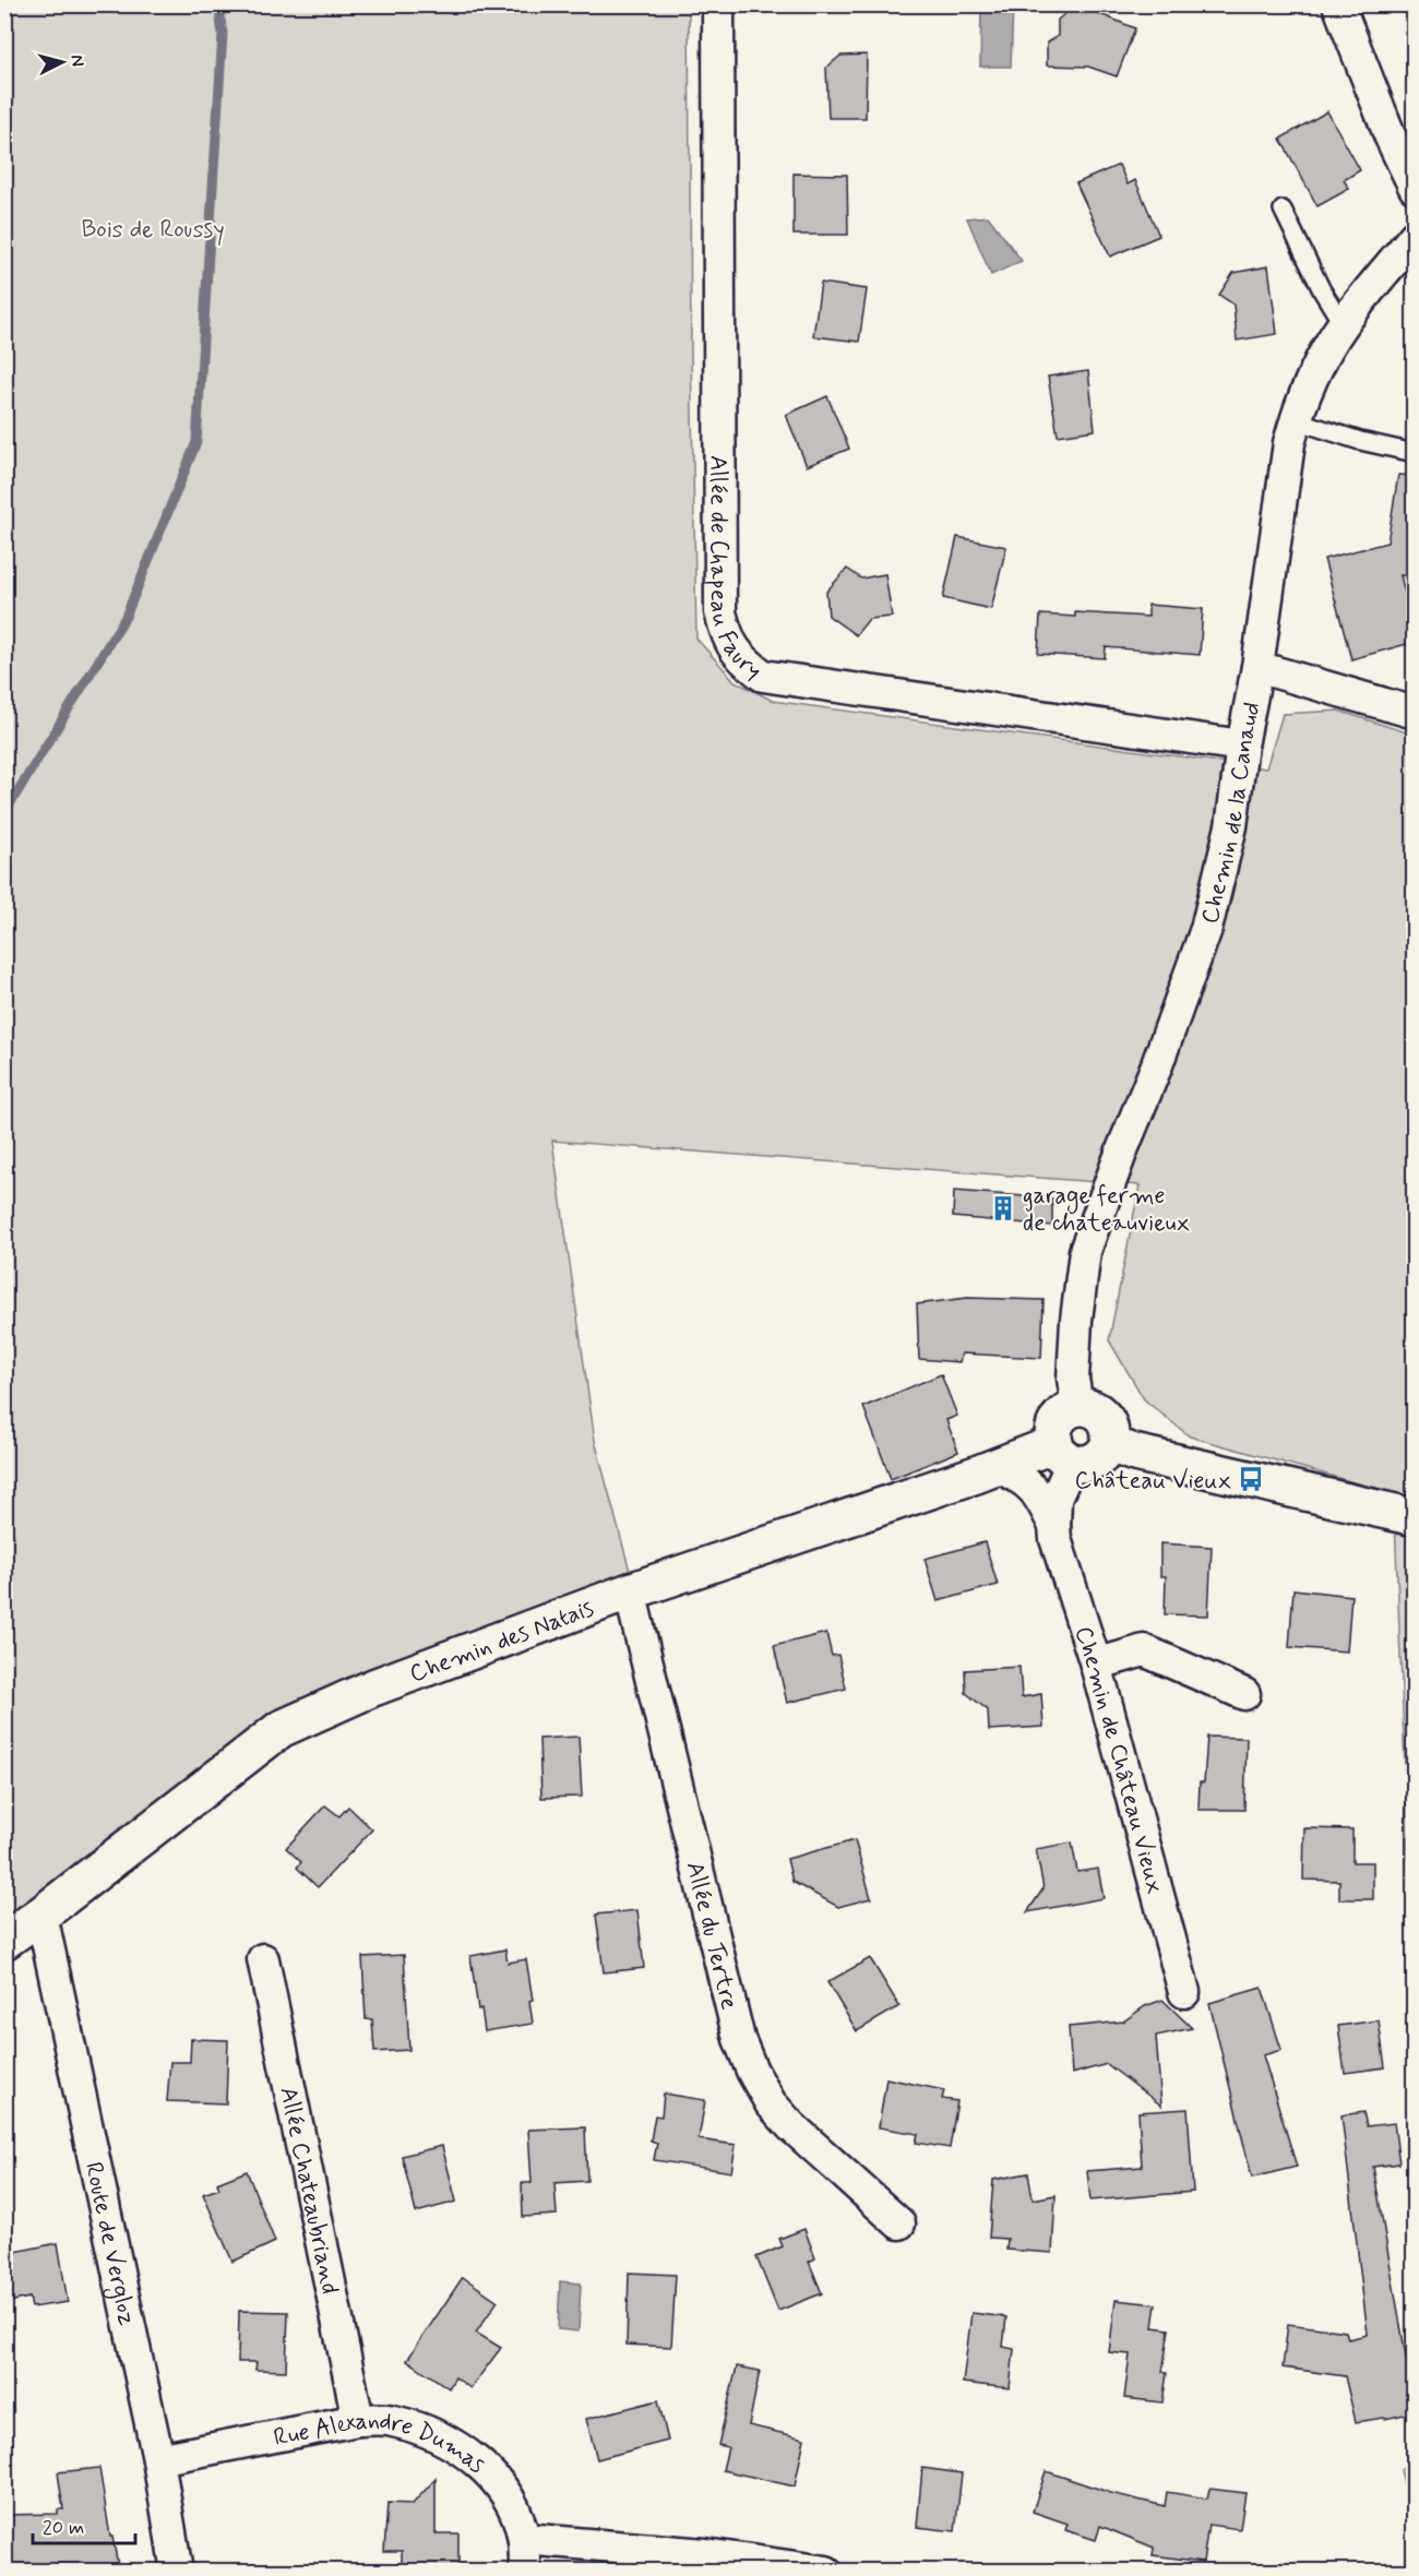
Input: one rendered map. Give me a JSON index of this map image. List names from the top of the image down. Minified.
{"streets":{"street":["Allée de Chapeau Faury","Chemin de la Canaud","Chemin des Natais","Chemin de Château Vieux","Allée du Tertre","Allée Chateaubriand","Route de Vergloz","Rue Alexandre Dumas"]},"crossings":[["Allée de Chapeau Faury","Chemin de la Canaud"],["Chemin de la Canaud","Chemin des Natais"],["Chemin de la Canaud","Chemin de Château Vieux"],["Chemin des Natais","Chemin de Château Vieux"],["Chemin des Natais","Allée du Tertre"],["Chemin des Natais","Route de Vergloz"],["Allée Chateaubriand","Rue Alexandre Dumas"],["Route de Vergloz","Rue Alexandre Dumas"]],"parks":["Bois de Roussy"],"places":{"building":["garage ferme de chateauvieux"],"bus stop":["Château Vieux"]},"scale_bar":"20 m","north":"right"}
